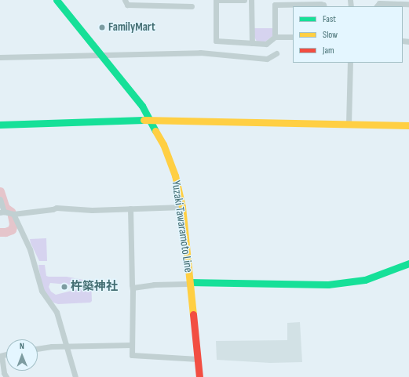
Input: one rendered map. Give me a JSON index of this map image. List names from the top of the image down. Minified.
{"streets":{"street":["Yuzaki Tawaramoto Line"]},"places":["FamilyMart","杵築神社"],"legend":["Fast","Slow","Jam"],"north":"top"}
